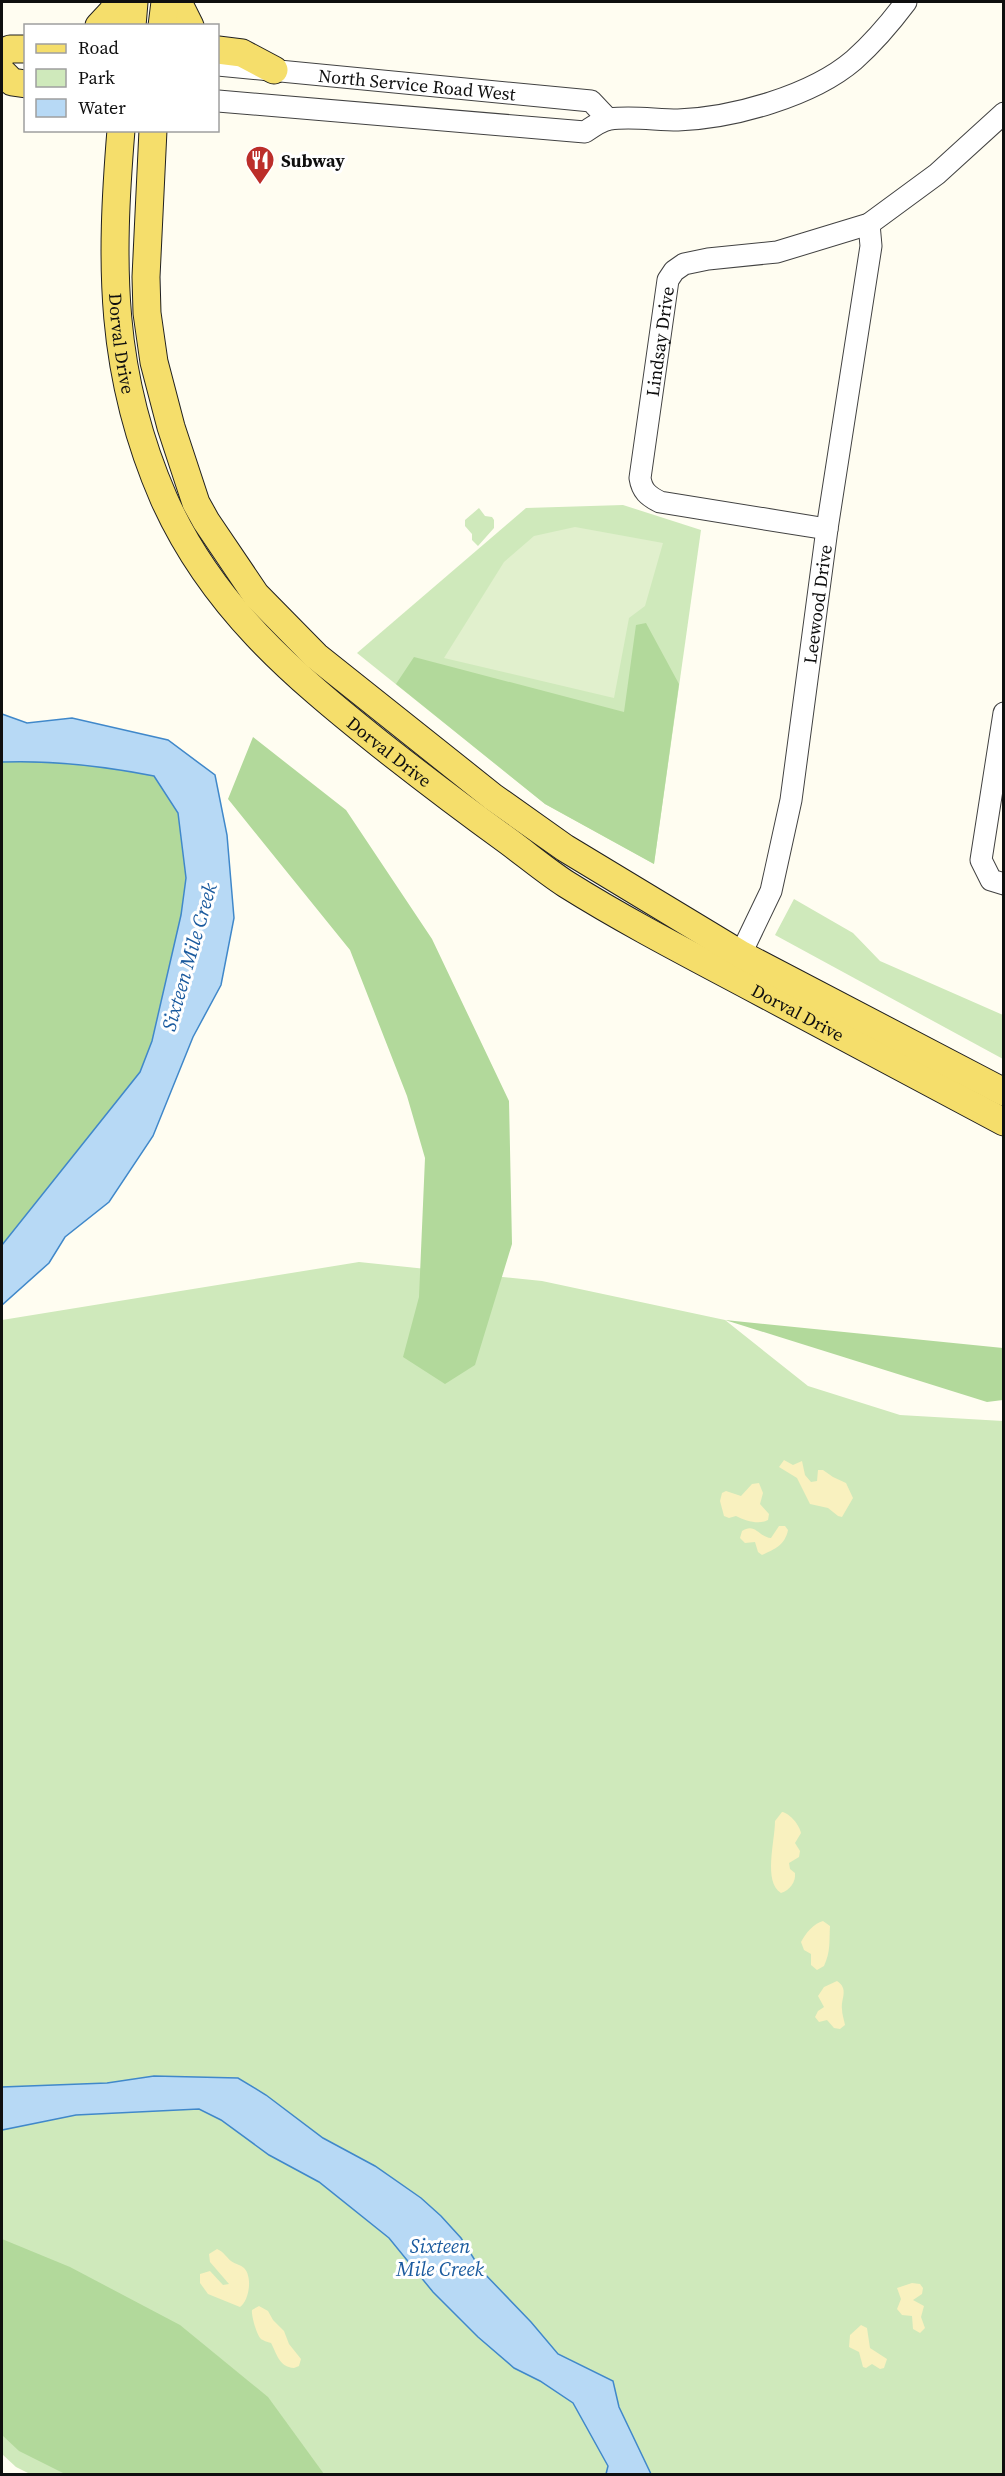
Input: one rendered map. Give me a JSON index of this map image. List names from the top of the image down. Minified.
{"streets":{"main road":["Dorval Drive"],"street":["North Service Road West","Lindsay Drive","Leewood Drive"]},"crossings":[["Lindsay Drive","Leewood Drive"],["Dorval Drive","Leewood Drive"]],"water":["Sixteen Mile Creek"],"places":{"restaurant":["Subway"]},"legend":["Road","Park","Water"]}
